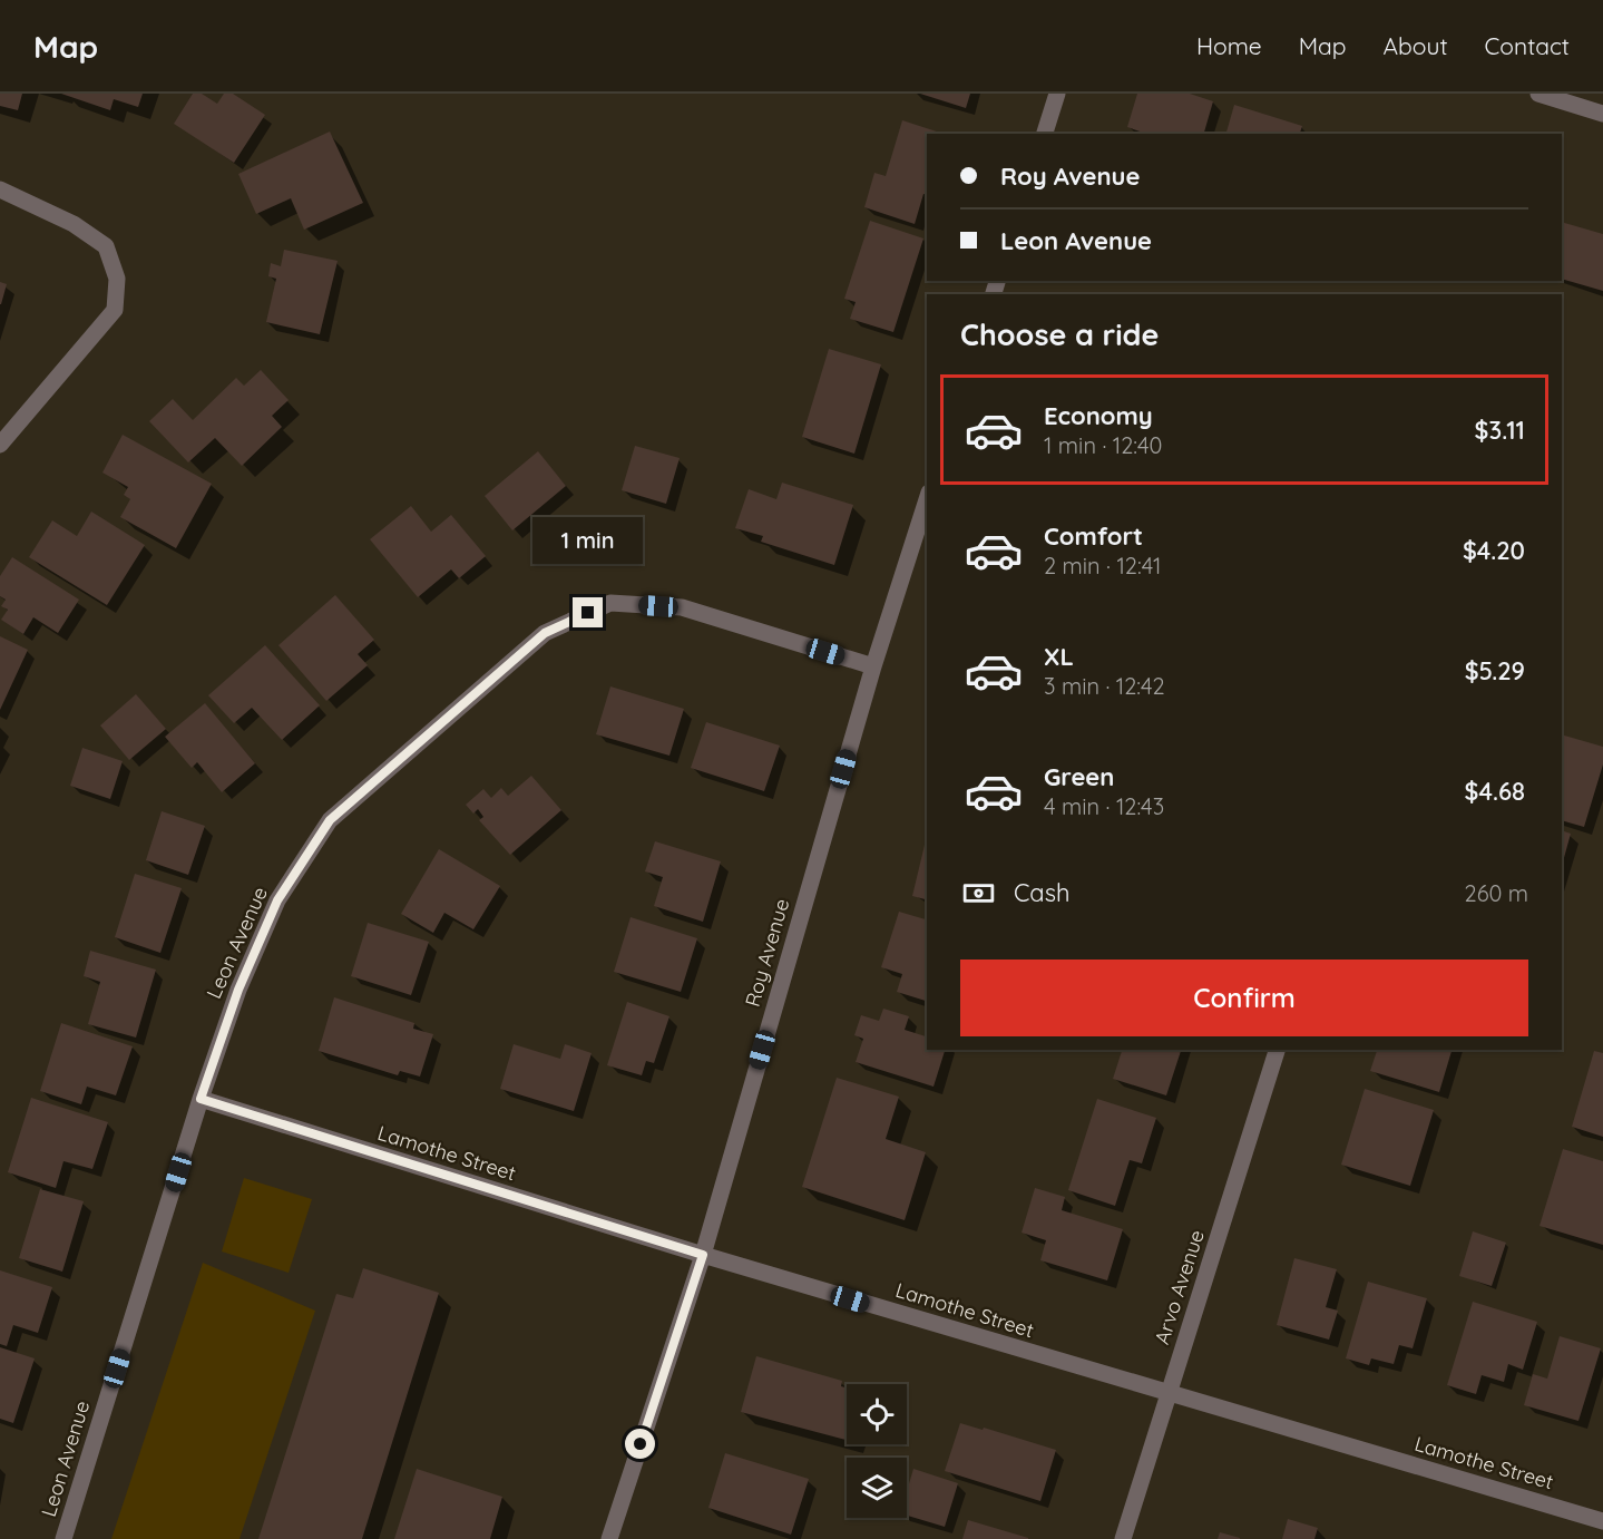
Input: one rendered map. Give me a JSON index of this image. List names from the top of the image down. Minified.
{"streets":{"street":["Leon Avenue","Roy Avenue","Lamothe Street","Arvo Avenue"]},"crossings":[["Leon Avenue","Roy Avenue"],["Leon Avenue","Lamothe Street"],["Roy Avenue","Lamothe Street"],["Lamothe Street","Arvo Avenue"]],"page":{"header":"Map","nav":["Home","Map","About","Contact"],"banner":["Roy Avenue","Leon Avenue"],"heading":"Choose a ride","list":[{"name":"Economy","note":"1 min · 12:40","value":"$3.11"},{"name":"Comfort","note":"2 min · 12:41","value":"$4.20"},{"name":"XL","note":"3 min · 12:42","value":"$5.29"},{"name":"Green","note":"4 min · 12:43","value":"$4.68"}],"bubble":"1 min","pay":["Cash","260 m"],"buttons":"Confirm"}}
